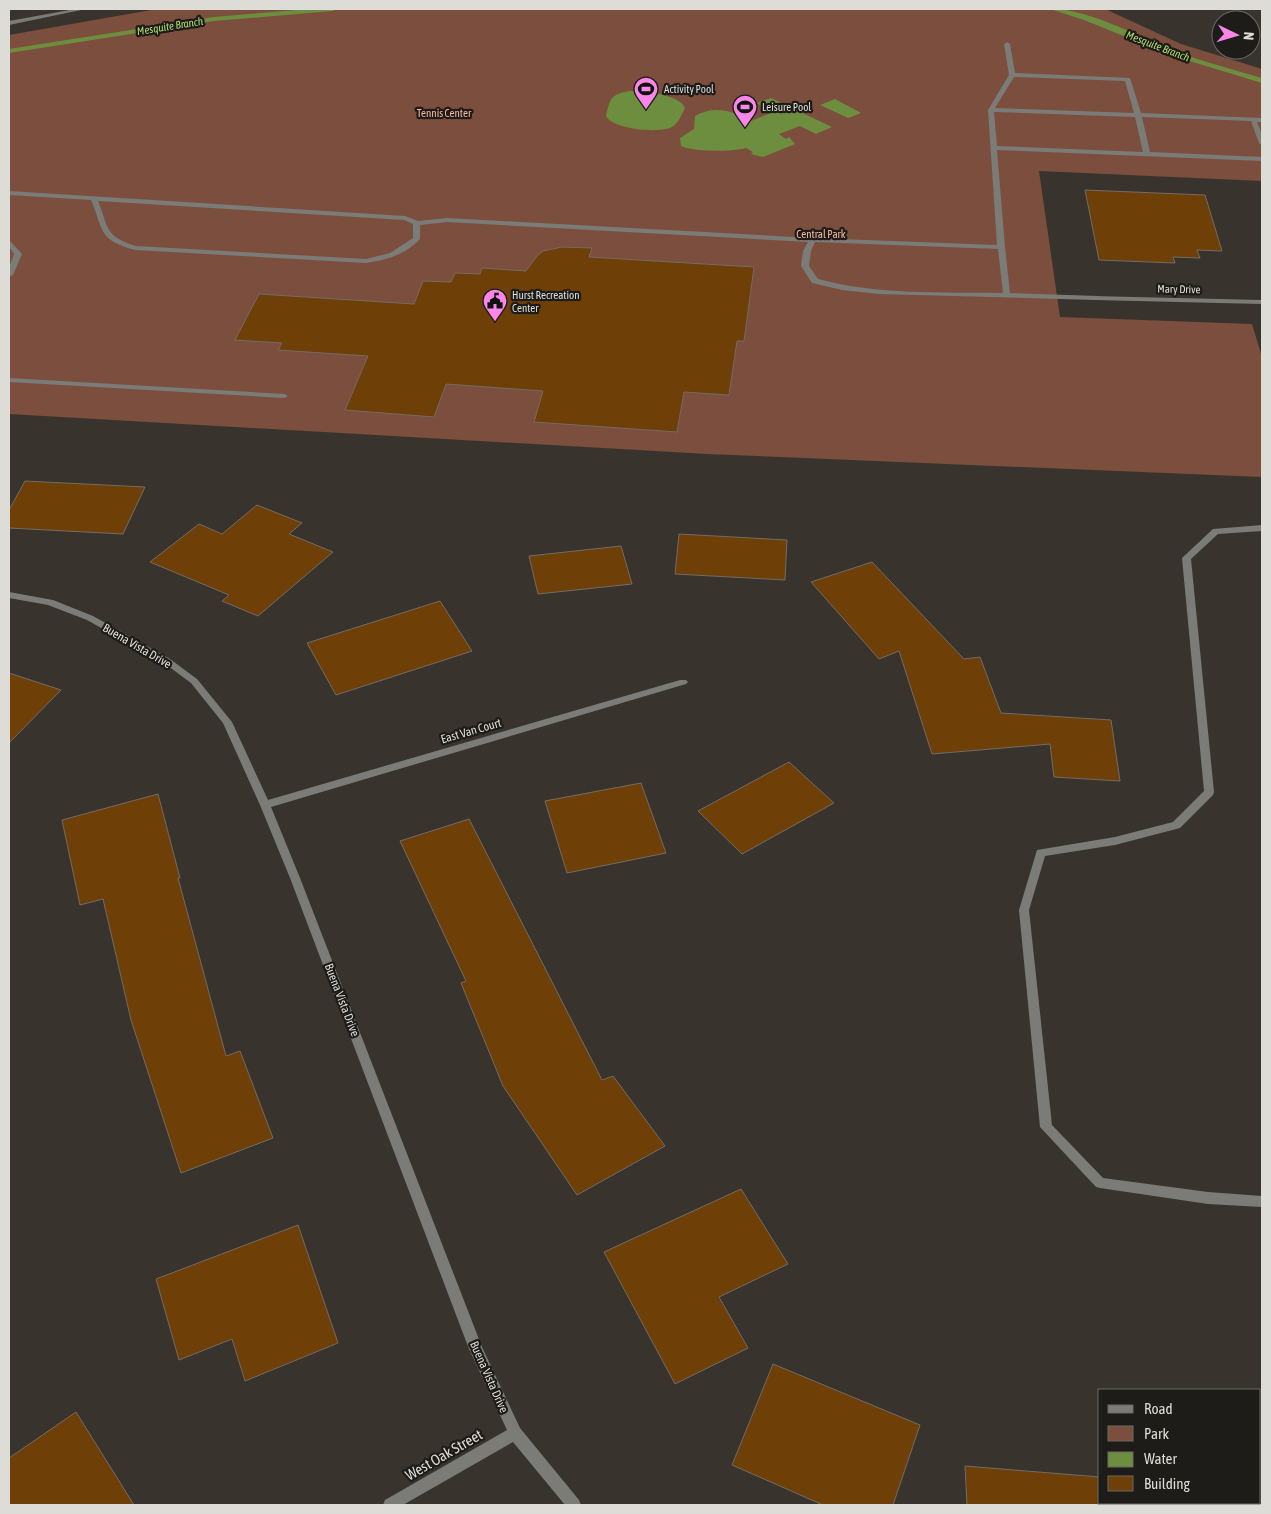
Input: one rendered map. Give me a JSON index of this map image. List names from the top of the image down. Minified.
{"streets":{"street":["Mary Drive","Buena Vista Drive","East Van Court","West Oak Street"]},"crossings":[["Buena Vista Drive","East Van Court"],["Buena Vista Drive","West Oak Street"]],"water":["Mesquite Branch"],"parks":["Tennis Center","Central Park"],"places":{"sports":["Activity Pool","Leisure Pool"],"public building":["Hurst Recreation Center"]},"legend":["Road","Park","Water","Building"],"north":"right"}
